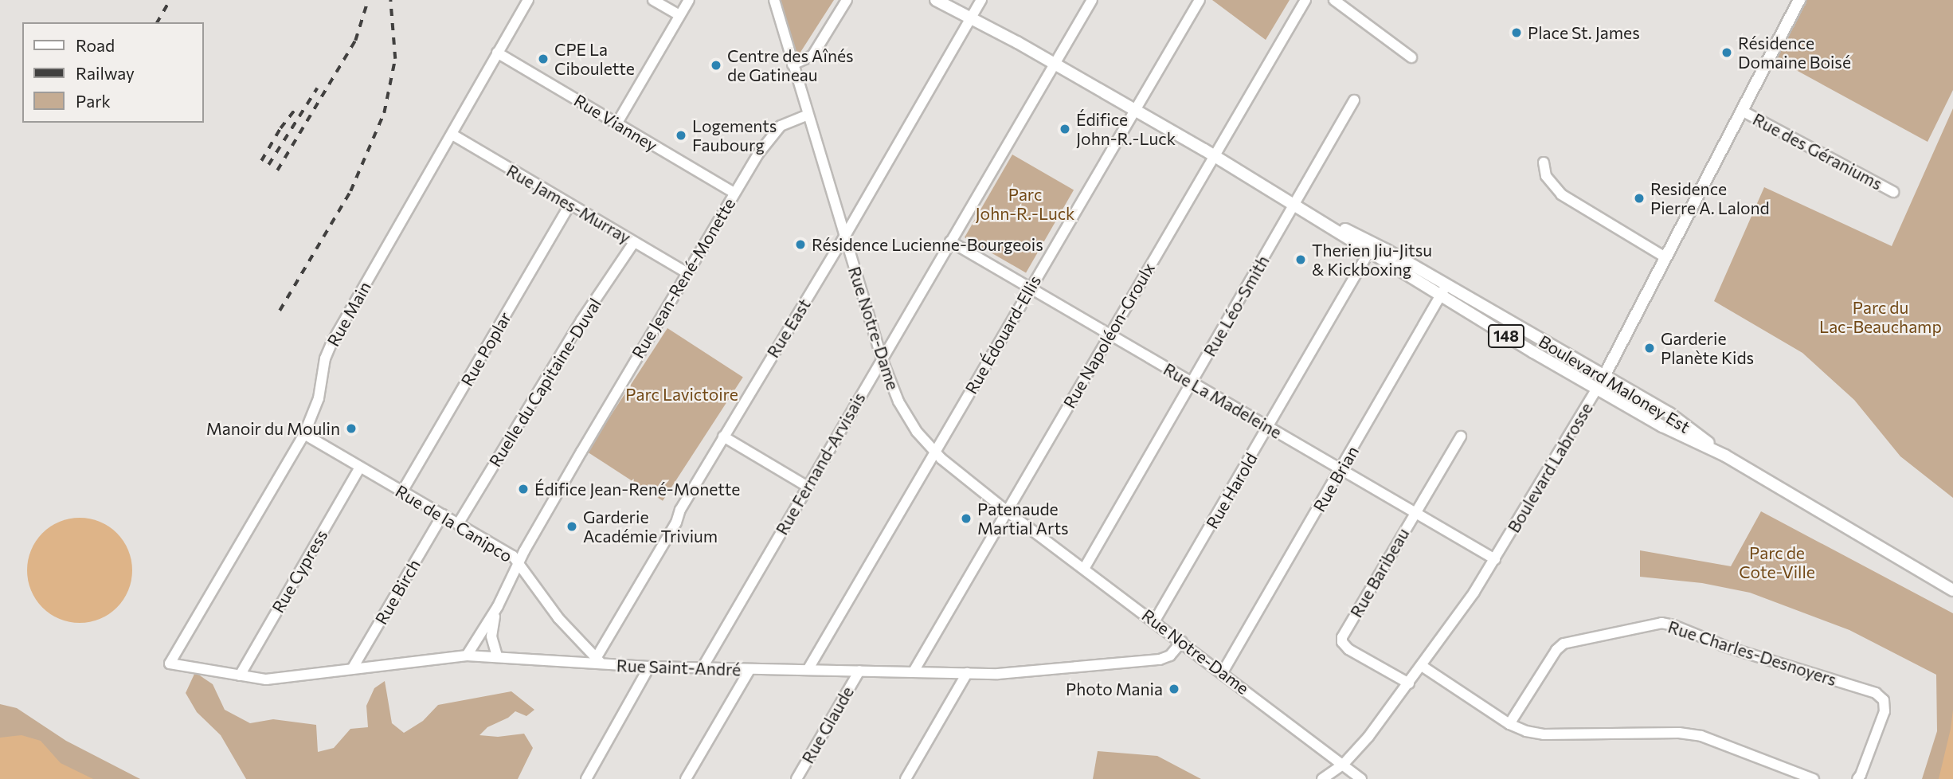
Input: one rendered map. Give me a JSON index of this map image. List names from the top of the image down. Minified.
{"streets":{"main road":["148","Boulevard Maloney Est","Boulevard Labrosse"],"street":["Rue Vianney","Rue des Géraniums","Rue James-Murray","Rue Jean-René-Monette","Rue Léo-Smith","Rue Main","Rue East","Rue Notre-Dame","Rue Édouard-Ellis","Rue Napoléon-Groulx","Rue Poplar","Ruelle du Capitaine-Duval","Rue La Madeleine","Rue Fernand-Arvisais","Rue Brian","Rue Harold","Rue de la Canipco","Rue Cypress","Rue Baribeau","Rue Birch","Rue Charles-Desnoyers","Rue Saint-André","Rue Glaude"]},"crossings":[["Rue Vianney","Rue Jean-René-Monette"],["Rue Vianney","Rue Main"],["Rue des Géraniums","Boulevard Labrosse"],["Rue James-Murray","Rue Jean-René-Monette"],["Rue James-Murray","Rue Main"],["Rue James-Murray","Rue Poplar"],["Rue James-Murray","Ruelle du Capitaine-Duval"],["Rue Jean-René-Monette","Rue Notre-Dame"],["Rue Jean-René-Monette","Rue de la Canipco"],["Rue Jean-René-Monette","Rue Saint-André"],["Rue Léo-Smith","Rue Notre-Dame"],["Rue Léo-Smith","Boulevard Maloney Est"],["Rue Léo-Smith","Rue La Madeleine"],["Rue Main","Rue de la Canipco"],["Rue Main","Rue Saint-André"],["Rue East","Rue Notre-Dame"],["Rue East","Boulevard Maloney Est"],["Rue East","Rue de la Canipco"],["Rue East","Rue Saint-André"],["Rue Notre-Dame","Rue Édouard-Ellis"],["Rue Notre-Dame","Rue Napoléon-Groulx"],["Rue Notre-Dame","Rue Fernand-Arvisais"],["Rue Notre-Dame","Boulevard Labrosse"],["Rue Notre-Dame","Rue Brian"],["Rue Notre-Dame","Rue Harold"],["Rue Notre-Dame","Rue Saint-André"],["Rue Édouard-Ellis","Boulevard Maloney Est"],["Rue Édouard-Ellis","Rue La Madeleine"],["Rue Édouard-Ellis","Rue Saint-André"],["Rue Napoléon-Groulx","Boulevard Maloney Est"],["Rue Napoléon-Groulx","Rue La Madeleine"],["Rue Napoléon-Groulx","Rue Saint-André"],["Rue Poplar","Rue de la Canipco"],["Ruelle du Capitaine-Duval","Rue de la Canipco"],["Boulevard Maloney Est","Rue Fernand-Arvisais"],["Boulevard Maloney Est","Boulevard Labrosse"],["Boulevard Maloney Est","Rue Brian"],["Boulevard Maloney Est","Rue Harold"],["Rue La Madeleine","Rue Fernand-Arvisais"],["Rue La Madeleine","Boulevard Labrosse"],["Rue La Madeleine","Rue Brian"],["Rue La Madeleine","Rue Harold"],["Rue La Madeleine","Rue Baribeau"],["Rue Fernand-Arvisais","Rue Saint-André"],["Boulevard Labrosse","Rue Baribeau"],["Rue de la Canipco","Rue Cypress"],["Rue de la Canipco","Rue Birch"],["Rue de la Canipco","Rue Saint-André"],["Rue Cypress","Rue Saint-André"],["Rue Birch","Rue Saint-André"],["Rue Saint-André","Rue Glaude"]],"parks":["Parc John-R.-Luck","Parc du Lac-Beauchamp","Parc Lavictoire","Parc de Cote-Ville"],"places":["Place St. James","Résidence Domaine Boisé","CPE La Ciboulette","Centre des Aînés de Gatineau","Édifice John-R.-Luck","Logements Faubourg","Residence Pierre A. Lalond","Résidence Lucienne-Bourgeois","Therien Jiu-Jitsu & Kickboxing","Garderie Planète Kids","Manoir du Moulin","Édifice Jean-René-Monette","Patenaude Martial Arts","Garderie Académie Trivium","Photo Mania"],"legend":["Road","Railway","Park"]}
